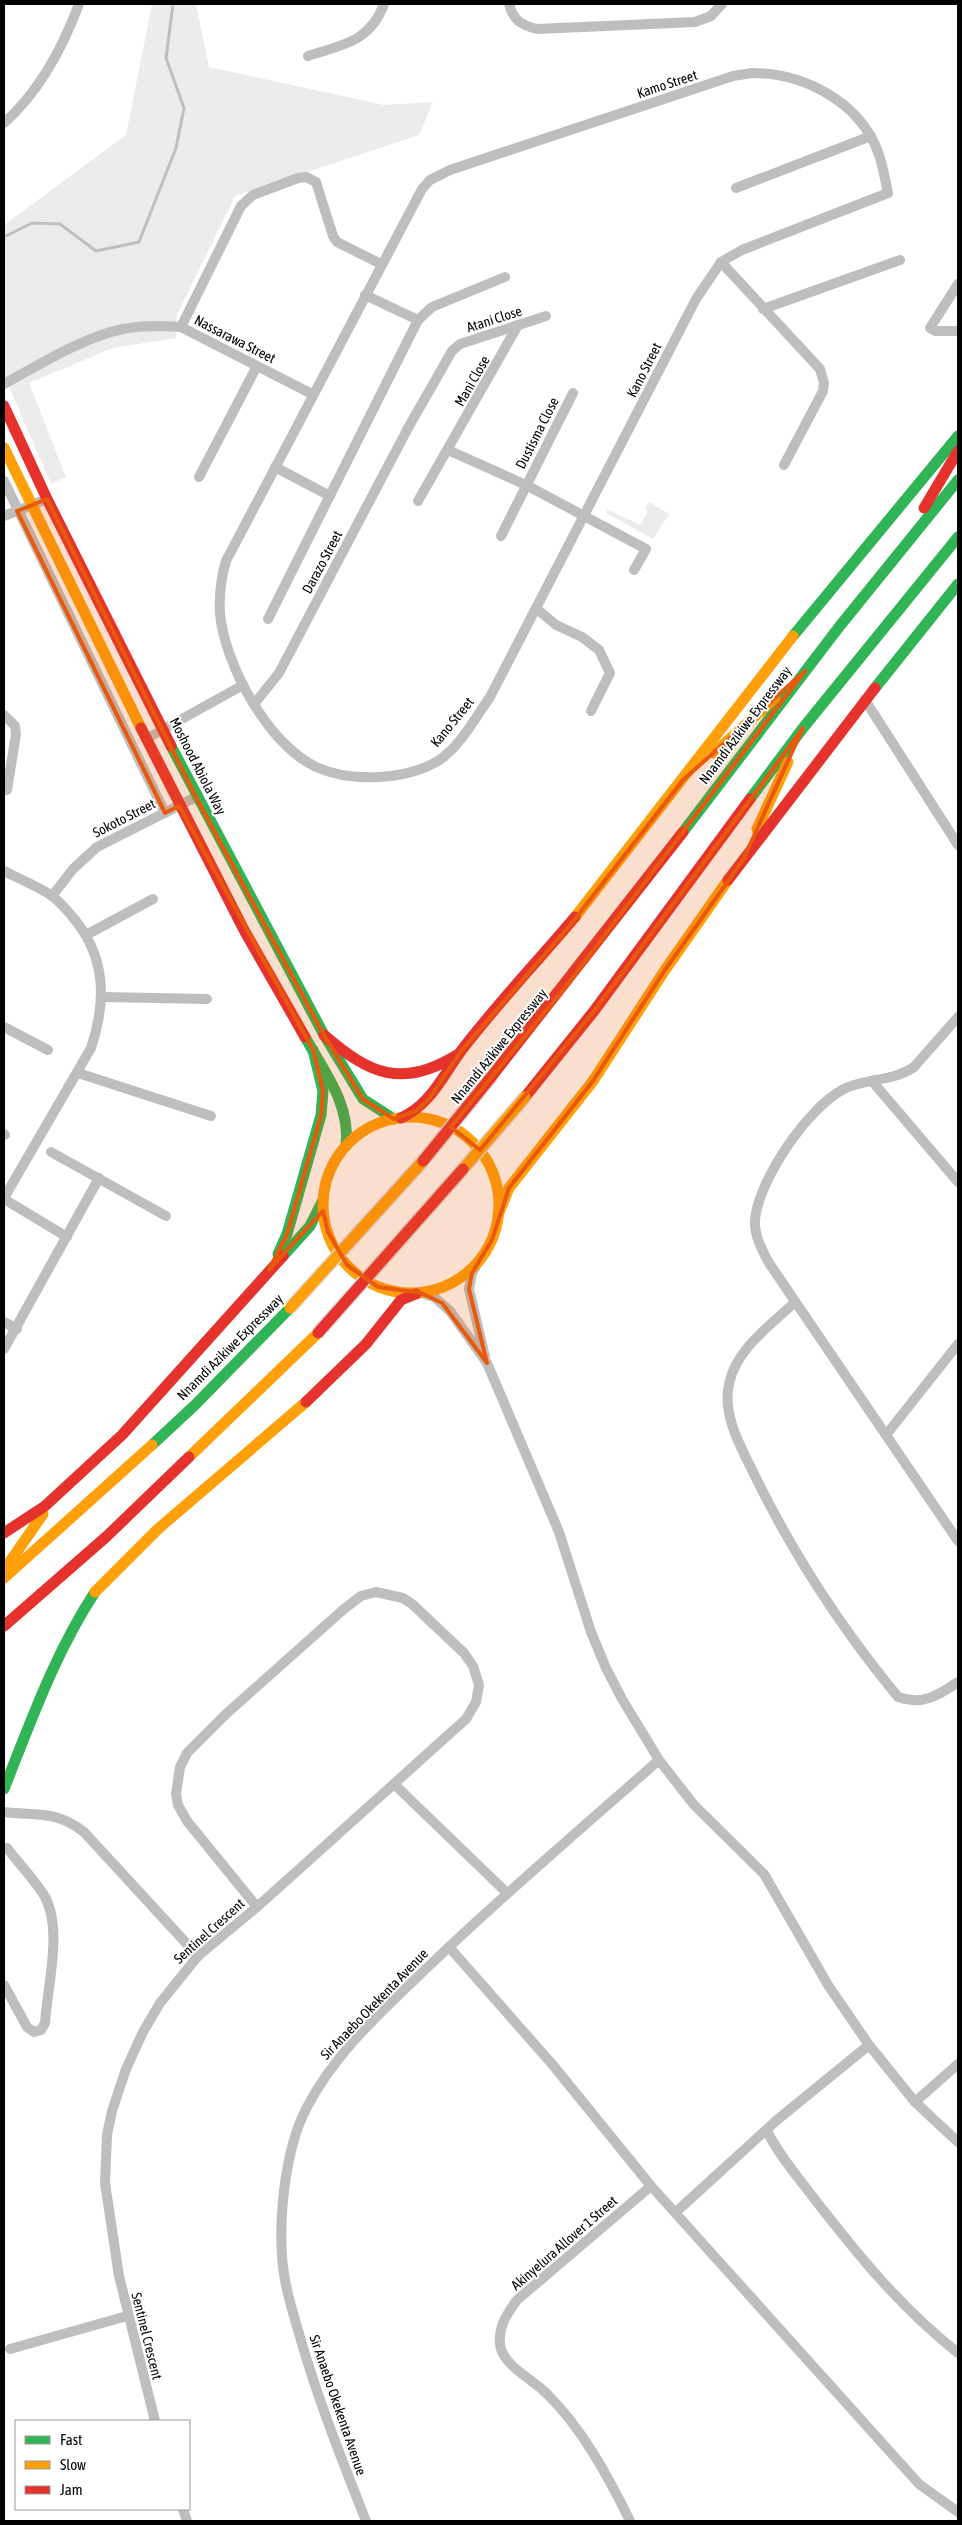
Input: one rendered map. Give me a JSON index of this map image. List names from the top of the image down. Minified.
{"streets":{"main road":["Nnamdi Azikiwe Expressway","Moshood Abiola Way"],"street":["Kamo Street","Atani Close","Nassarawa Street","Kano Street","Mani Close","Dustisma Close","Darazo Street","Sokoto Street","Sentinel Crescent","Sir Anaebo Okekenta Avenue","Akinyelura Allover 1 Street"]},"crossings":[["Kamo Street","Kano Street"],["Atani Close","Mani Close"],["Atani Close","Darazo Street"],["Nassarawa Street","Kano Street"],["Kano Street","Darazo Street"],["Nnamdi Azikiwe Expressway","Moshood Abiola Way"],["Moshood Abiola Way","Sokoto Street"]],"legend":["Fast","Slow","Jam"]}
